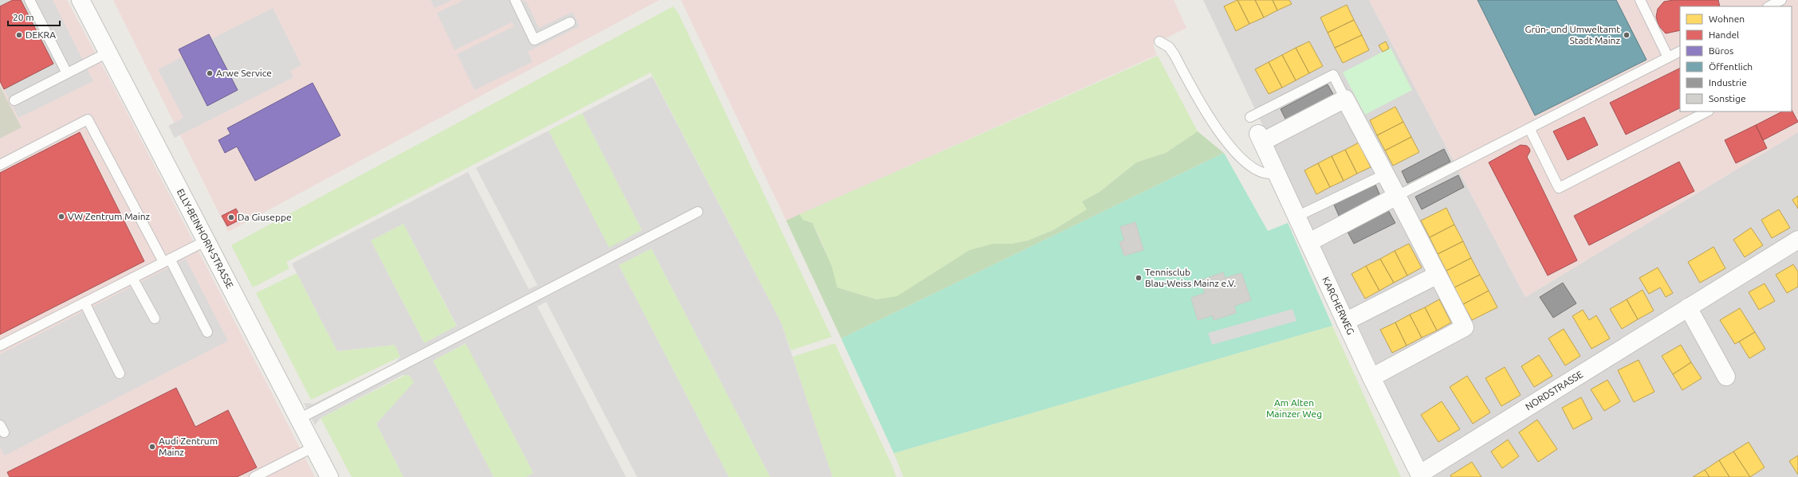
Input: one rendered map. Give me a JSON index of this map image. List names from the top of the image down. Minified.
{"streets":{"street":["ELLY-BEINHORN-STRASSE","KARCHERWEG","NORDSTRASSE"]},"crossings":[["KARCHERWEG","NORDSTRASSE"]],"parks":["Am Alten Mainzer Weg"],"places":["DEKRA","Grün- und Umweltamt Stadt Mainz","Arwe Service","VW Zentrum Mainz","Da Giuseppe","Tennisclub Blau-Weiss Mainz e.V.","Audi Zentrum Mainz"],"legend":["Wohnen","Handel","Büros","Öffentlich","Industrie","Sonstige"],"scale_bar":"20 m"}
